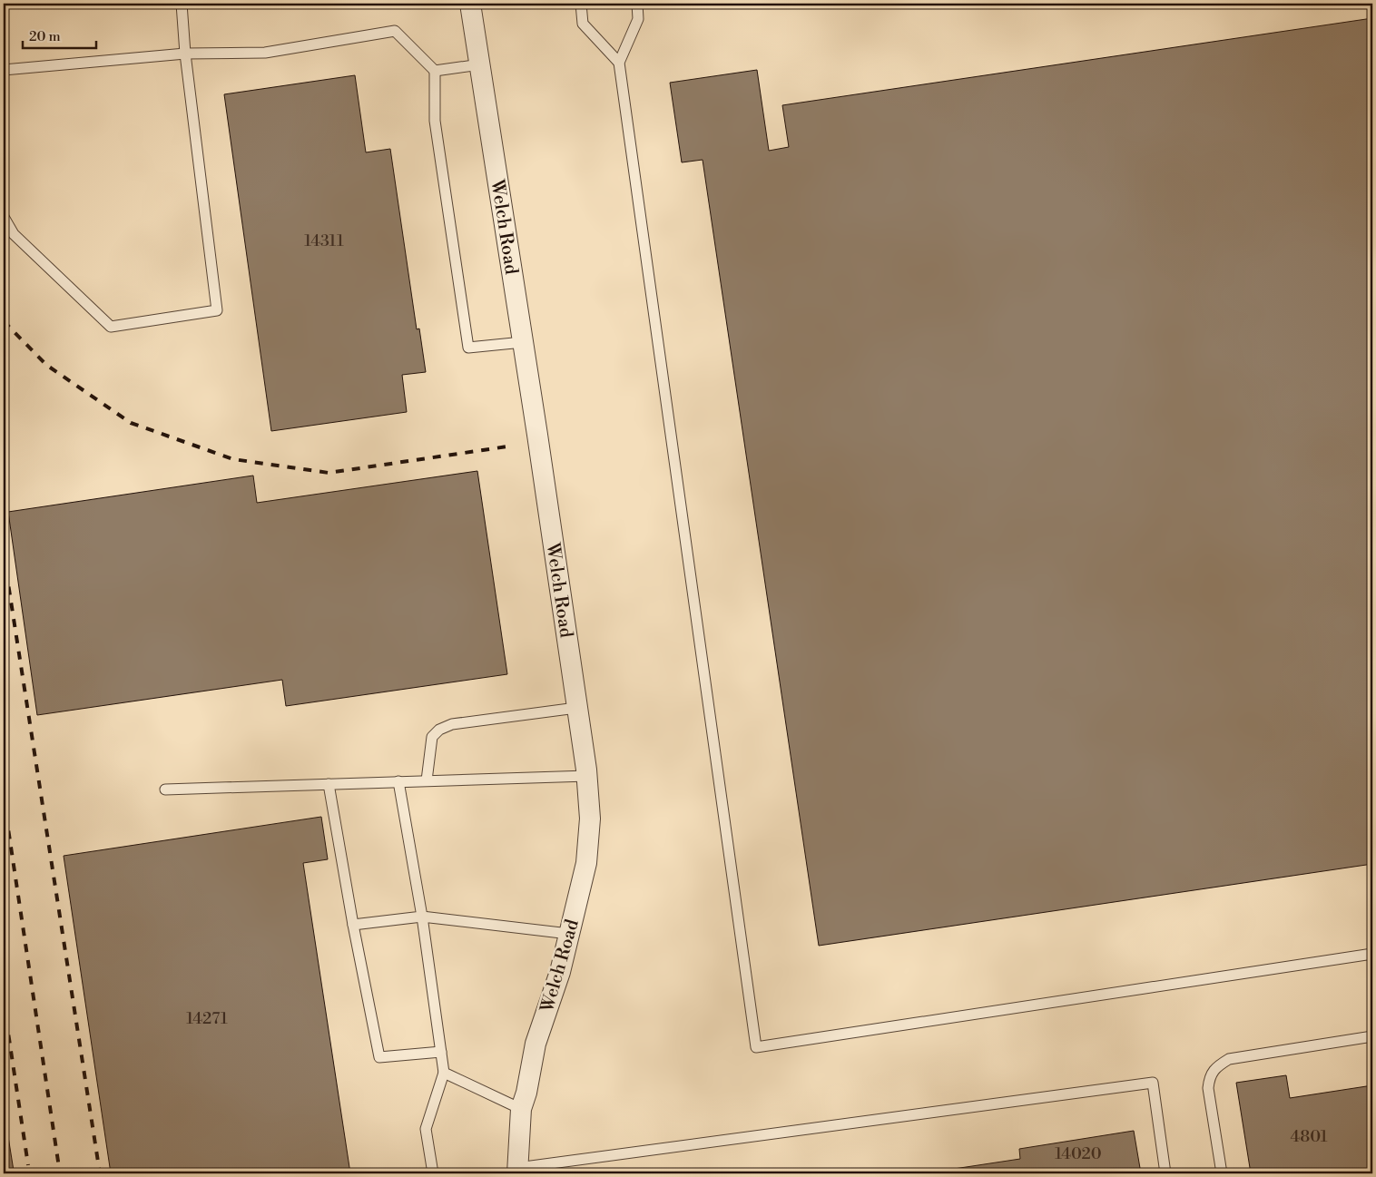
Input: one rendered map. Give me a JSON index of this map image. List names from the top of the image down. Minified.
{"streets":{"street":["Welch Road"]},"house_numbers":["14311","14271","4801","14020"],"scale_bar":"20 m"}
